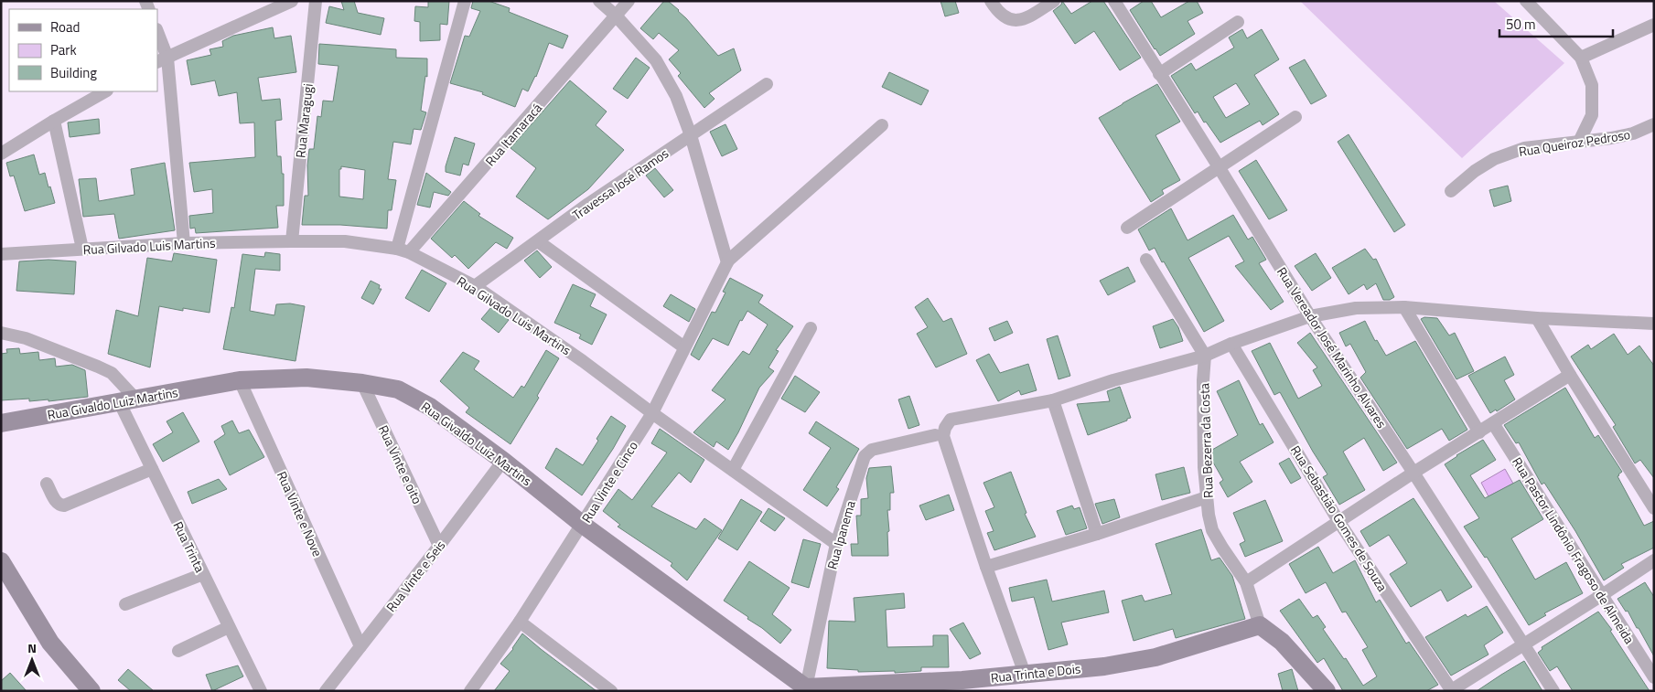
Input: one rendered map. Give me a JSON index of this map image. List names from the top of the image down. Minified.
{"streets":{"street":["Rua Maragugi","Rua Itamaracá","Rua Queiroz Pedroso","Travessa José Ramos","Rua Gilvado Luis Martins","Rua Vereador José Marinho Alvares","Rua Givaldo Luiz Martins","Rua Bezerra da Costa","Rua Vinte e oito","Rua Vinte e Cinco","Rua Vinte e Nove","Rua Sebastião Gomes de Souza","Rua Ipanema","Rua Trinta","Rua Pastor Lindônio Fragoso de Almeida","Rua Vinte e Seis","Rua Trinta e Dois"]},"crossings":[["Rua Maragugi","Rua Gilvado Luis Martins"],["Rua Itamaracá","Rua Gilvado Luis Martins"],["Travessa José Ramos","Rua Gilvado Luis Martins"],["Rua Gilvado Luis Martins","Rua Vinte e Cinco"],["Rua Gilvado Luis Martins","Rua Ipanema"],["Rua Givaldo Luiz Martins","Rua Vinte e oito"],["Rua Givaldo Luiz Martins","Rua Vinte e Cinco"],["Rua Givaldo Luiz Martins","Rua Vinte e Nove"],["Rua Givaldo Luiz Martins","Rua Ipanema"],["Rua Givaldo Luiz Martins","Rua Trinta"],["Rua Givaldo Luiz Martins","Rua Vinte e Seis"],["Rua Givaldo Luiz Martins","Rua Trinta e Dois"],["Rua Bezerra da Costa","Rua Trinta e Dois"],["Rua Vinte e oito","Rua Vinte e Seis"],["Rua Vinte e Nove","Rua Vinte e Seis"],["Rua Ipanema","Rua Trinta e Dois"]],"legend":["Road","Park","Building"],"scale_bar":"50 m","north":"top"}
